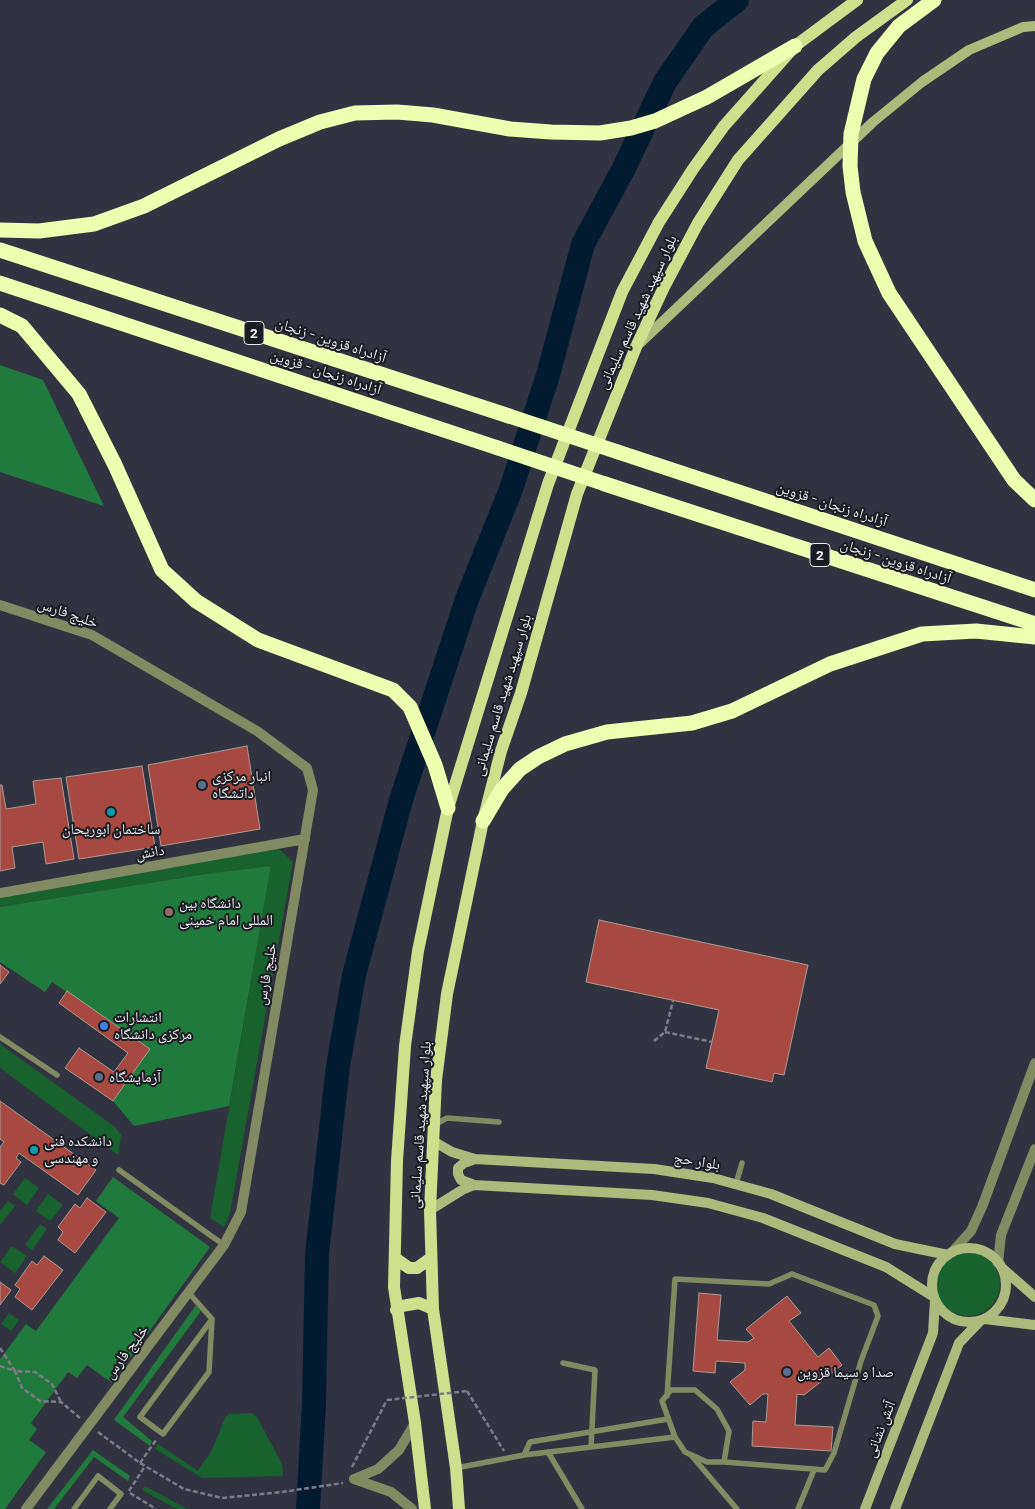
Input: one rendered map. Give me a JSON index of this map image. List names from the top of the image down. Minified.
{"streets":{"highway":["2","آزادراه قزوین - زنجان","آزادراه زنجان - قزوین"],"main road":["بلوار سپهبد شهید قاسم سلیمانی","بلوار حج","آتش نشانی"],"street":["خلیج فارس","دانش"]},"crossings":[["بلوار سپهبد شهید قاسم سلیمانی","بلوار حج"],["آزادراه قزوین - زنجان","آزادراه زنجان - قزوین"],["خلیج فارس","دانش"],["بلوار حج","آتش نشانی"]],"places":["انبار مرکزی داتشگاه","ساختمان ابوریحان","دانشگاه بین المللی امام خمینی","انتشارات مرکزی دانشگاه","آزمایشگاه","دانشکده فنی و مهندسی","صدا و سیما قزوین"]}
